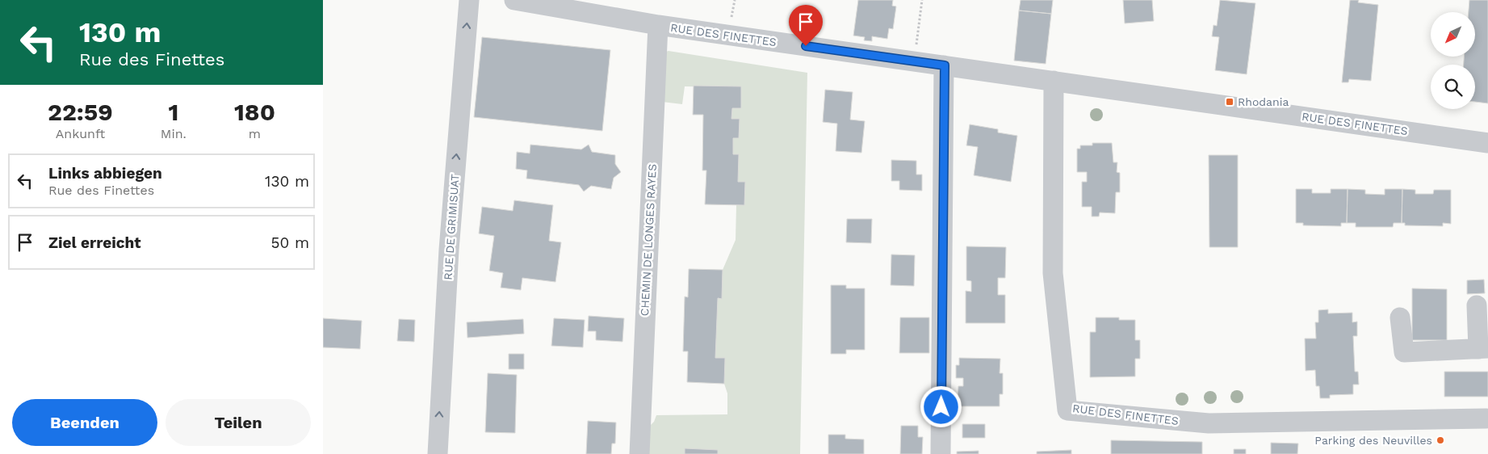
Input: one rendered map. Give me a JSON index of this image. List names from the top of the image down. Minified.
{"streets":{"street":["RUE DES FINETTES","RUE DE GRIMISUAT","CHEMIN DE LONGES RAYES"]},"crossings":[["RUE DES FINETTES","CHEMIN DE LONGES RAYES"]],"one_way":["RUE DE GRIMISUAT"],"places":{"transit":["Rhodania"],"other":["Parking des Neuvilles"]},"north":"bottom left","page":{"turn":["130 m","Rue des Finettes"],"eta":["22:59","Ankunft","1","Min.","180","m"],"list":[{"name":"Links abbiegen","note":"Rue des Finettes","value":"130 m"},{"name":"Ziel erreicht","value":"50 m"}],"buttons":["Beenden","Teilen"]}}
